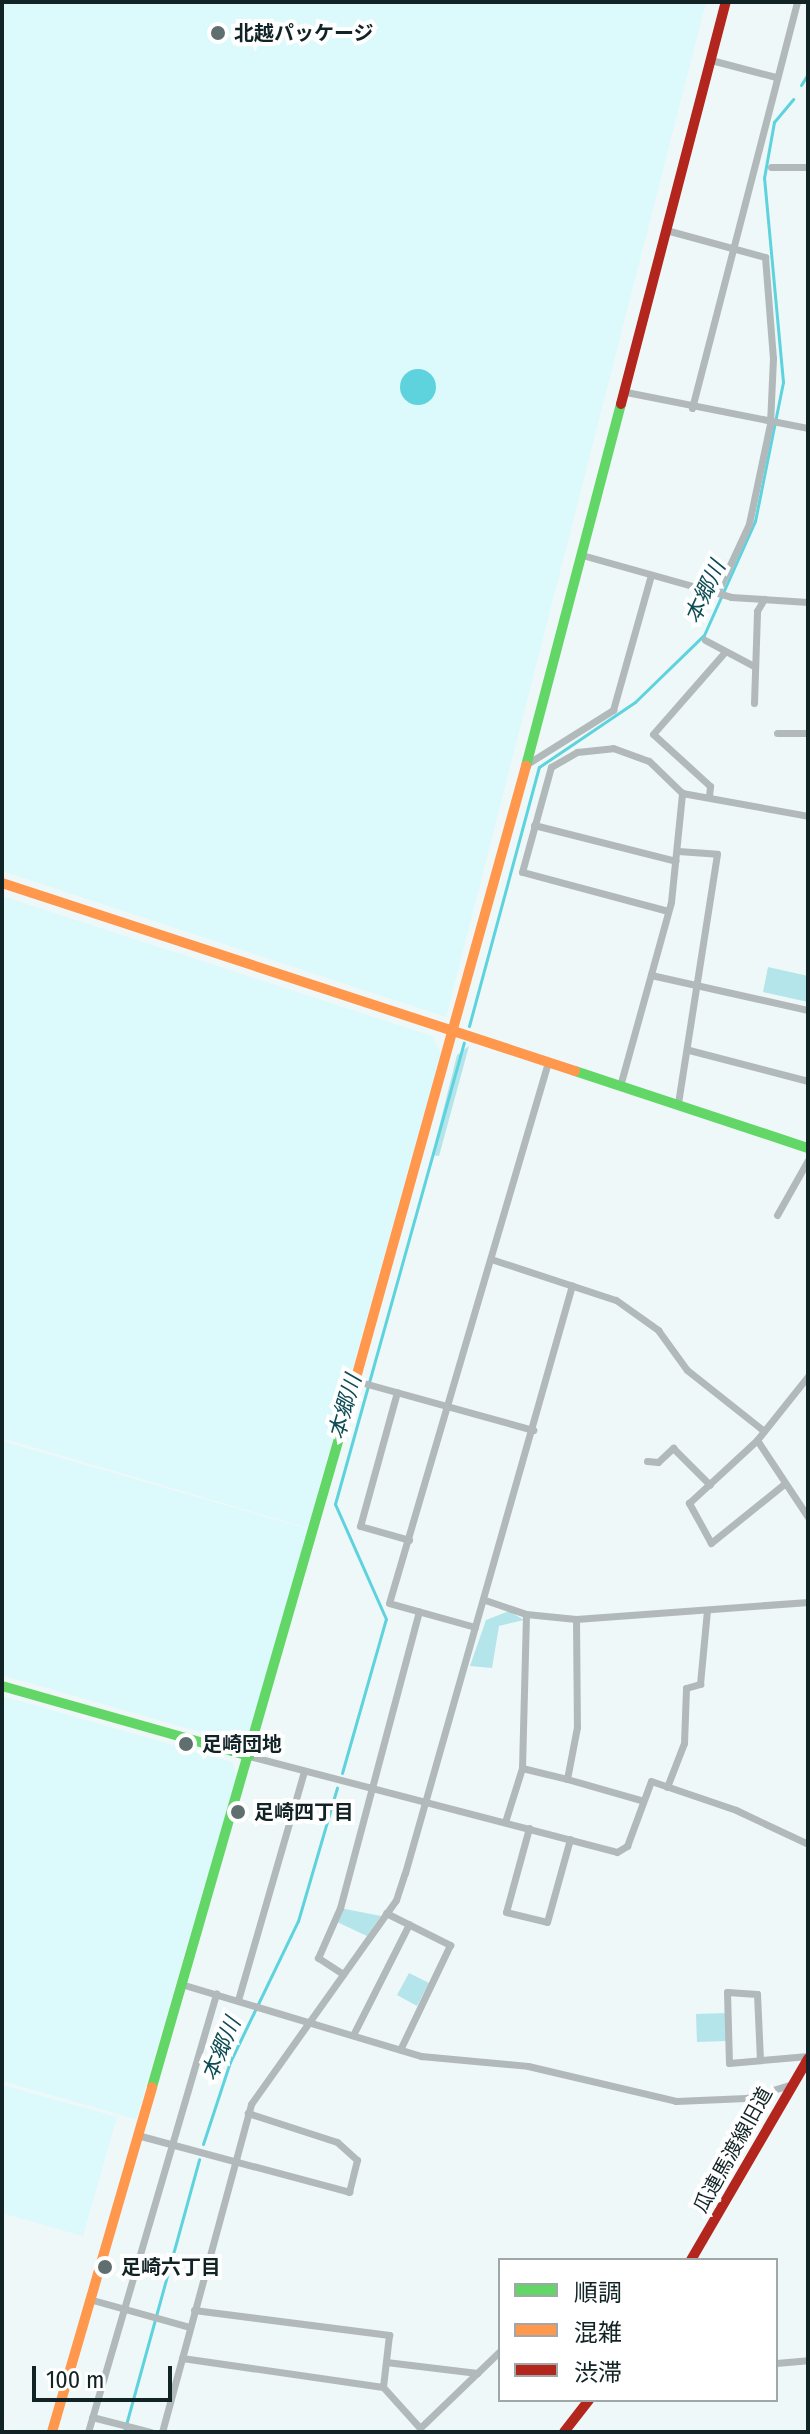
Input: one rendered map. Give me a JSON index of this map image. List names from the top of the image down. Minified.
{"streets":{"street":["瓜連馬渡線旧道"]},"water":["本郷川"],"places":["北越パッケージ","足崎団地","足崎四丁目","足崎六丁目"],"legend":["順調","混雑","渋滞"],"scale_bar":"100 m"}
